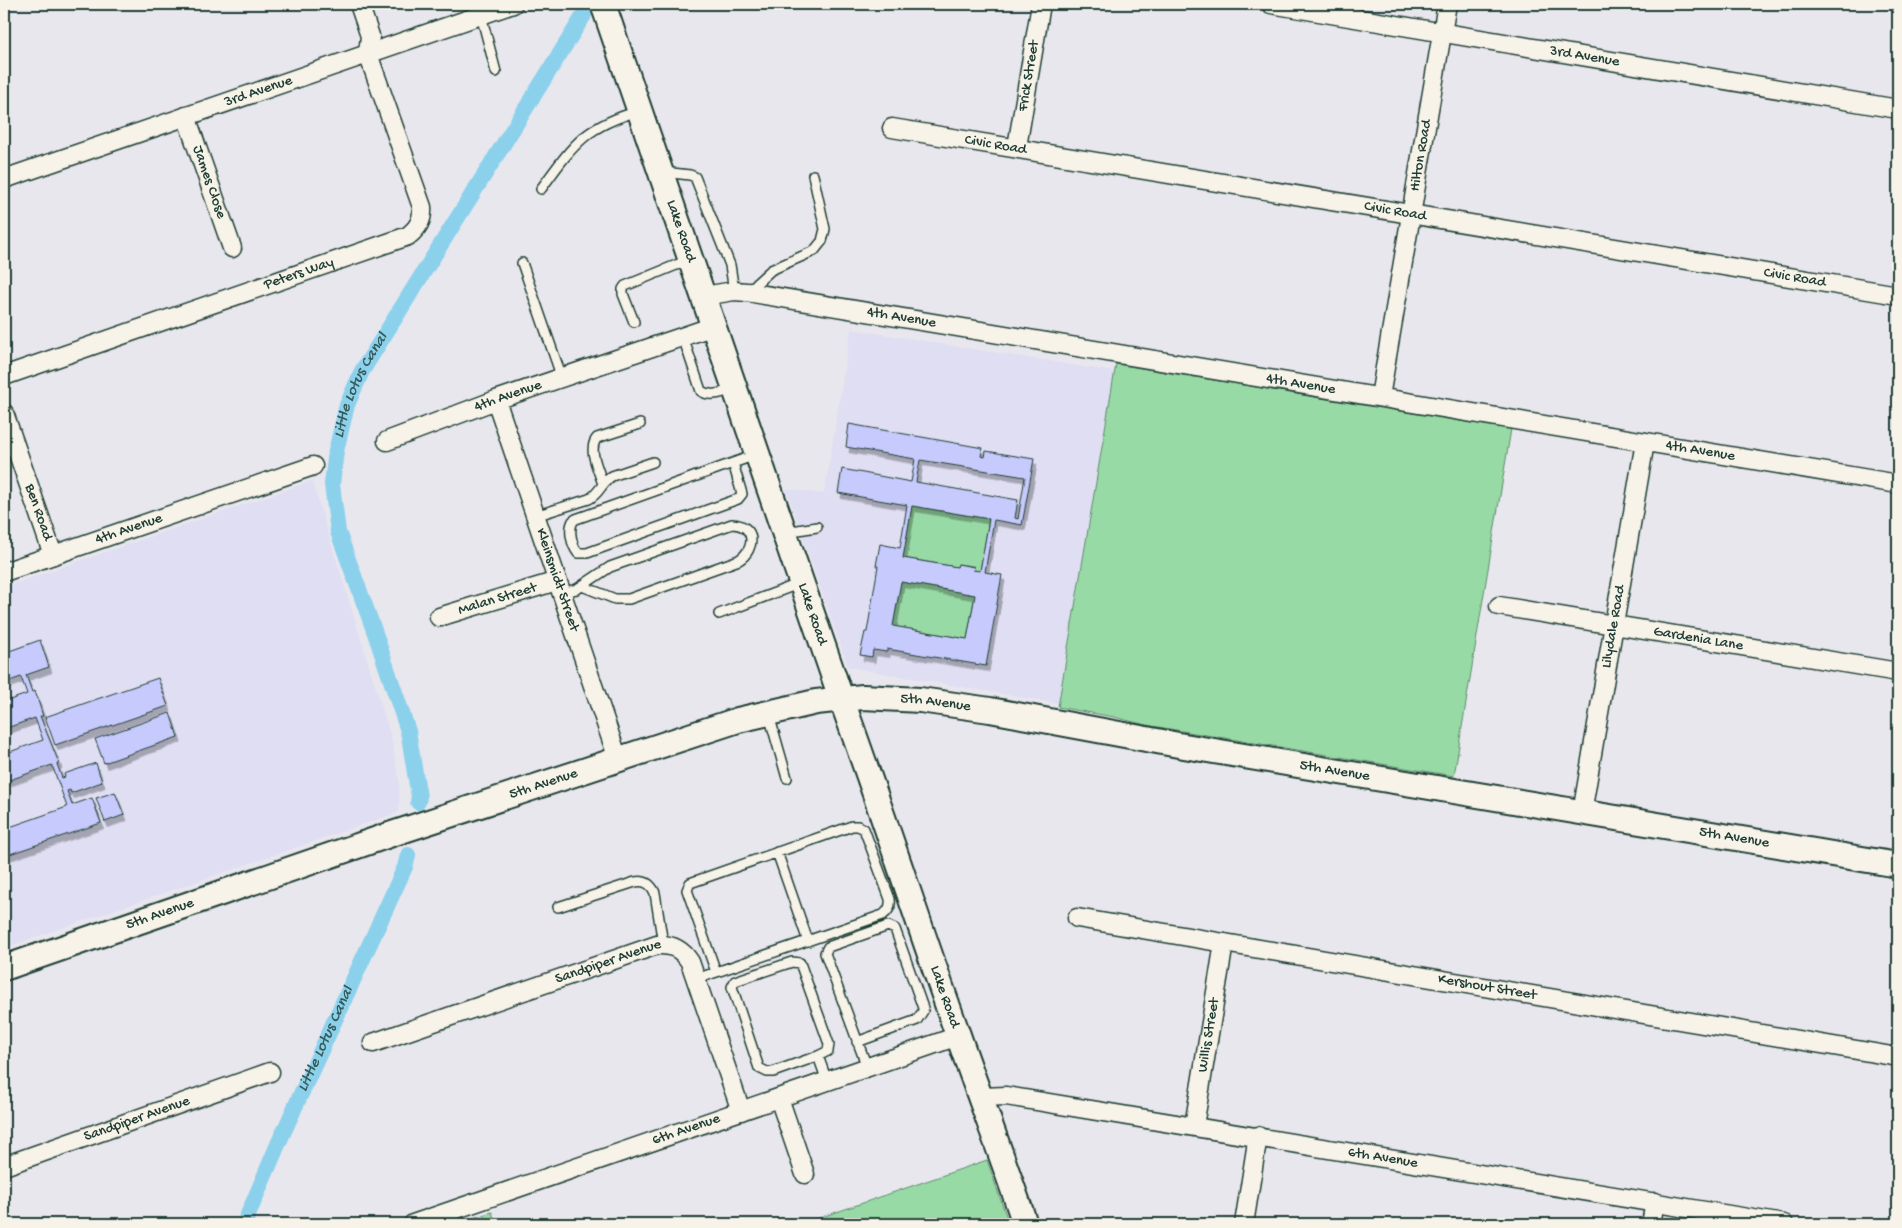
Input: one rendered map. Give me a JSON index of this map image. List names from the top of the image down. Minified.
{"streets":{"main road":["Lake Road","5th Avenue"],"street":["3rd Avenue","Frick Street","Civic Road","Hilton Road","James Close","Peters Way","4th Avenue","Ben Road","Kleinsmidt Street","Malan Street","Lilydale Road","Gardenia Lane","Sandpiper Avenue","Kershout Street","Willis Street","6th Avenue"]},"crossings":[["3rd Avenue","Hilton Road"],["3rd Avenue","James Close"],["3rd Avenue","Peters Way"],["Frick Street","Civic Road"],["Civic Road","Hilton Road"],["Hilton Road","4th Avenue"],["Lake Road","4th Avenue"],["Lake Road","5th Avenue"],["Lake Road","6th Avenue"],["4th Avenue","Ben Road"],["4th Avenue","Kleinsmidt Street"],["4th Avenue","Lilydale Road"],["Kleinsmidt Street","Malan Street"],["Kleinsmidt Street","5th Avenue"],["Lilydale Road","Gardenia Lane"],["Lilydale Road","5th Avenue"],["Sandpiper Avenue","6th Avenue"],["Kershout Street","Willis Street"],["Willis Street","6th Avenue"]],"water":["Little Lotus Canal"]}
